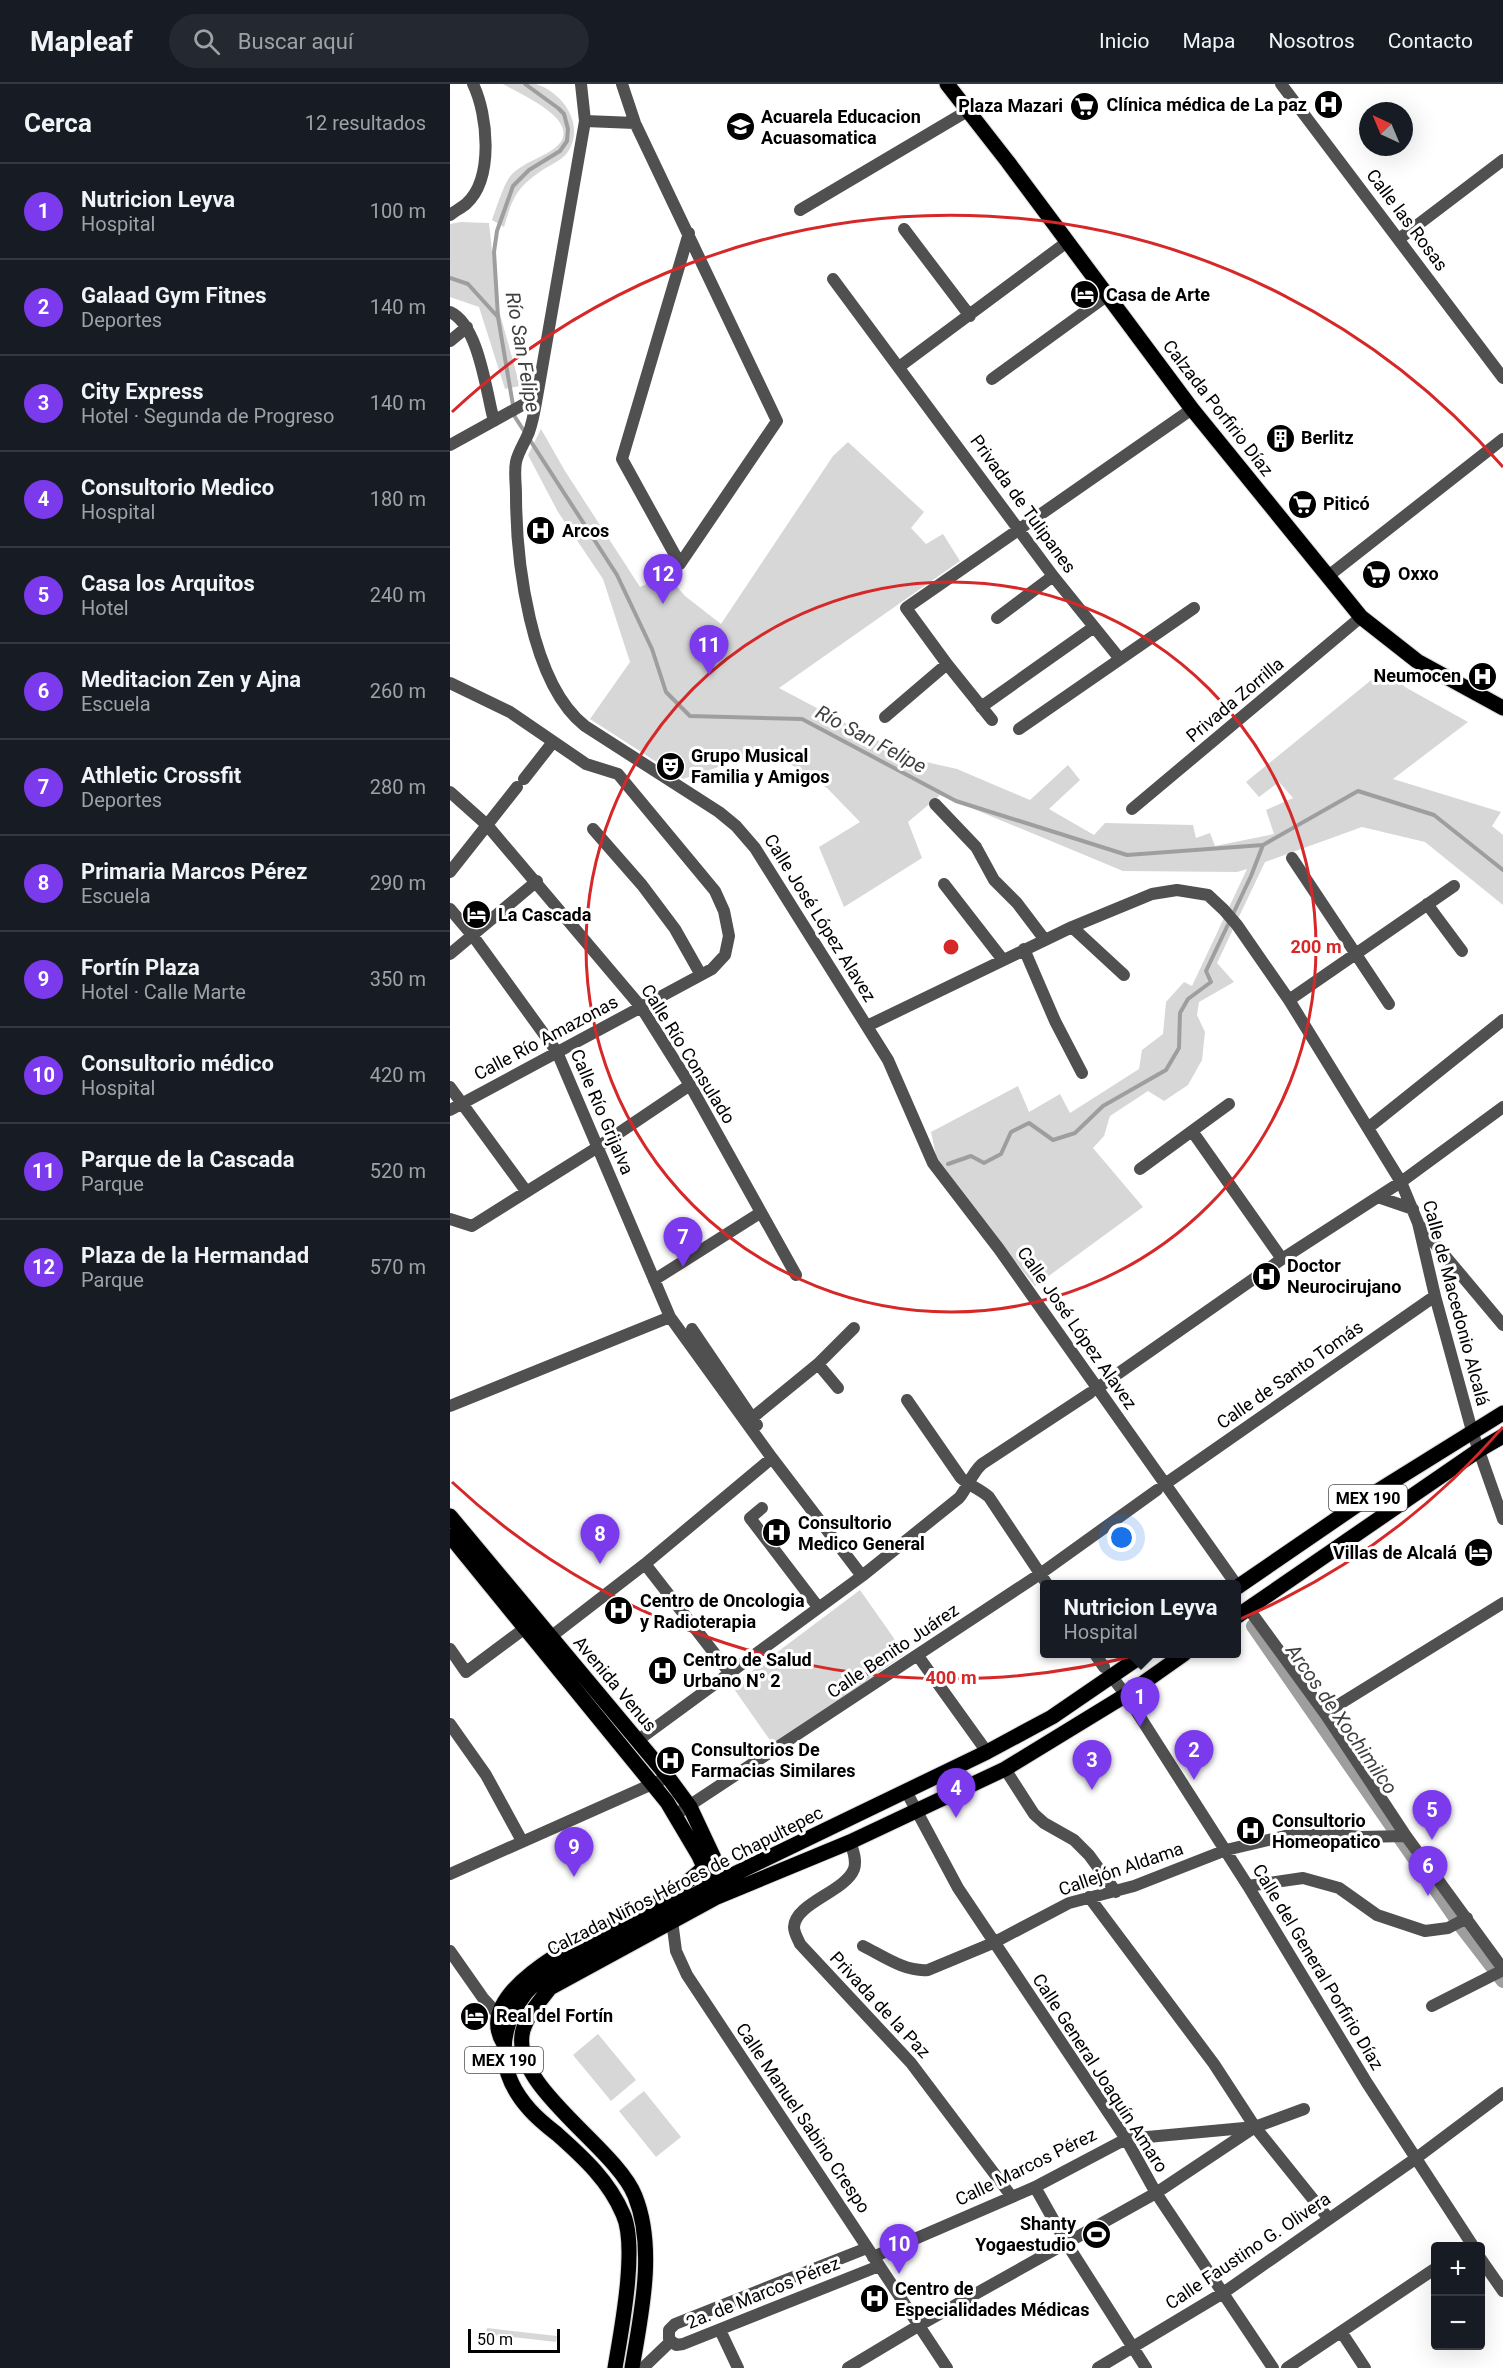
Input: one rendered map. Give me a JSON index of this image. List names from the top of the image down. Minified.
{"streets":{"main road":["Calzada Porfirio Díaz","MEX 190","Avenida Venus","Calzada Niños Héroes de Chapultepec"],"street":["Calle las Rosas","Privada de Tulipanes","Privada Zorrilla","Calle José López Alavez","Calle Río Amazonas","Calle Río Consulado","Calle Río Grijalva","Calle de Macedonio Alcalá","Calle de Santo Tomás","Calle Benito Juárez","Callejón Aldama","Calle del General Porfirio Díaz","Privada de la Paz","Calle General Joaquín Amaro","Calle Manuel Sabino Crespo","Calle Marcos Pérez","Calle Faustino G. Olivera","2a. de Marcos Pérez"]},"crossings":[["Calzada Porfirio Díaz","Privada Zorrilla"],["Calle José López Alavez","Calle de Macedonio Alcalá"],["Calle José López Alavez","Calle de Santo Tomás"],["Calle Río Amazonas","Calle Río Consulado"],["Calle Río Amazonas","Calle Río Grijalva"],["Calle de Macedonio Alcalá","Calle de Santo Tomás"],["Calle de Macedonio Alcalá","MEX 190"],["Calle Benito Juárez","Avenida Venus"],["Avenida Venus","Calzada Niños Héroes de Chapultepec"],["Callejón Aldama","Calle del General Porfirio Díaz"],["Callejón Aldama","Calle General Joaquín Amaro"],["Calzada Niños Héroes de Chapultepec","Calle del General Porfirio Díaz"],["Calzada Niños Héroes de Chapultepec","Privada de la Paz"],["Calzada Niños Héroes de Chapultepec","Calle General Joaquín Amaro"],["Calzada Niños Héroes de Chapultepec","Calle Manuel Sabino Crespo"],["Calle del General Porfirio Díaz","Calle Faustino G. Olivera"],["Privada de la Paz","Calle Marcos Pérez"],["Calle General Joaquín Amaro","Calle Marcos Pérez"],["Calle General Joaquín Amaro","Calle Faustino G. Olivera"],["Calle Manuel Sabino Crespo","Calle Marcos Pérez"],["Calle Manuel Sabino Crespo","2a. de Marcos Pérez"],["Calle Marcos Pérez","2a. de Marcos Pérez"]],"water":["Río San Felipe","Arcos de Xochimilco"],"places":{"hospital":["Clínica médica de La paz","Arcos","Neumocen","Doctor Neurocirujano","Consultorio Medico General","Centro de Oncologia y Radioterapia","Centro de Salud Urbano N° 2","Consultorios De Farmacias Similares","Consultorio Homeopatico","Centro de Especialidades Médicas"],"supermarket":["Plaza Mazari","Piticó","Oxxo"],"school or university":["Acuarela Educacion Acuasomatica"],"hotel":["Casa de Arte","La Cascada","Villas de Alcalá","Real del Fortín"],"building":["Berlitz"],"theatre":["Grupo Musical Familia y Amigos"],"sports":["Shanty Yogaestudio"]},"scale_bar":"50 m","north":"top left","page":{"header":"Mapleaf","search":"Buscar aquí","nav":["Inicio","Mapa","Nosotros","Contacto"],"heading":["Cerca","12 resultados"],"list":[{"mark":"1","name":"Nutricion Leyva","note":"Hospital","value":"100 m"},{"mark":"2","name":"Galaad Gym Fitnes","note":"Deportes","value":"140 m"},{"mark":"3","name":"City Express","note":"Hotel · Segunda de Progreso","value":"140 m"},{"mark":"4","name":"Consultorio Medico","note":"Hospital","value":"180 m"},{"mark":"5","name":"Casa los Arquitos","note":"Hotel","value":"240 m"},{"mark":"6","name":"Meditacion Zen y Ajna","note":"Escuela","value":"260 m"},{"mark":"7","name":"Athletic Crossfit","note":"Deportes","value":"280 m"},{"mark":"8","name":"Primaria Marcos Pérez","note":"Escuela","value":"290 m"},{"mark":"9","name":"Fortín Plaza","note":"Hotel · Calle Marte","value":"350 m"},{"mark":"10","name":"Consultorio médico","note":"Hospital","value":"420 m"},{"mark":"11","name":"Parque de la Cascada","note":"Parque","value":"520 m"},{"mark":"12","name":"Plaza de la Hermandad","note":"Parque","value":"570 m"}],"pins":["12","11","7","8","1","2","3","4","5","9","6","10"],"popup":["Nutricion Leyva","Hospital"],"map_buttons":["+","−"],"scale":"50 m"},"rings":["200 m","400 m"]}
